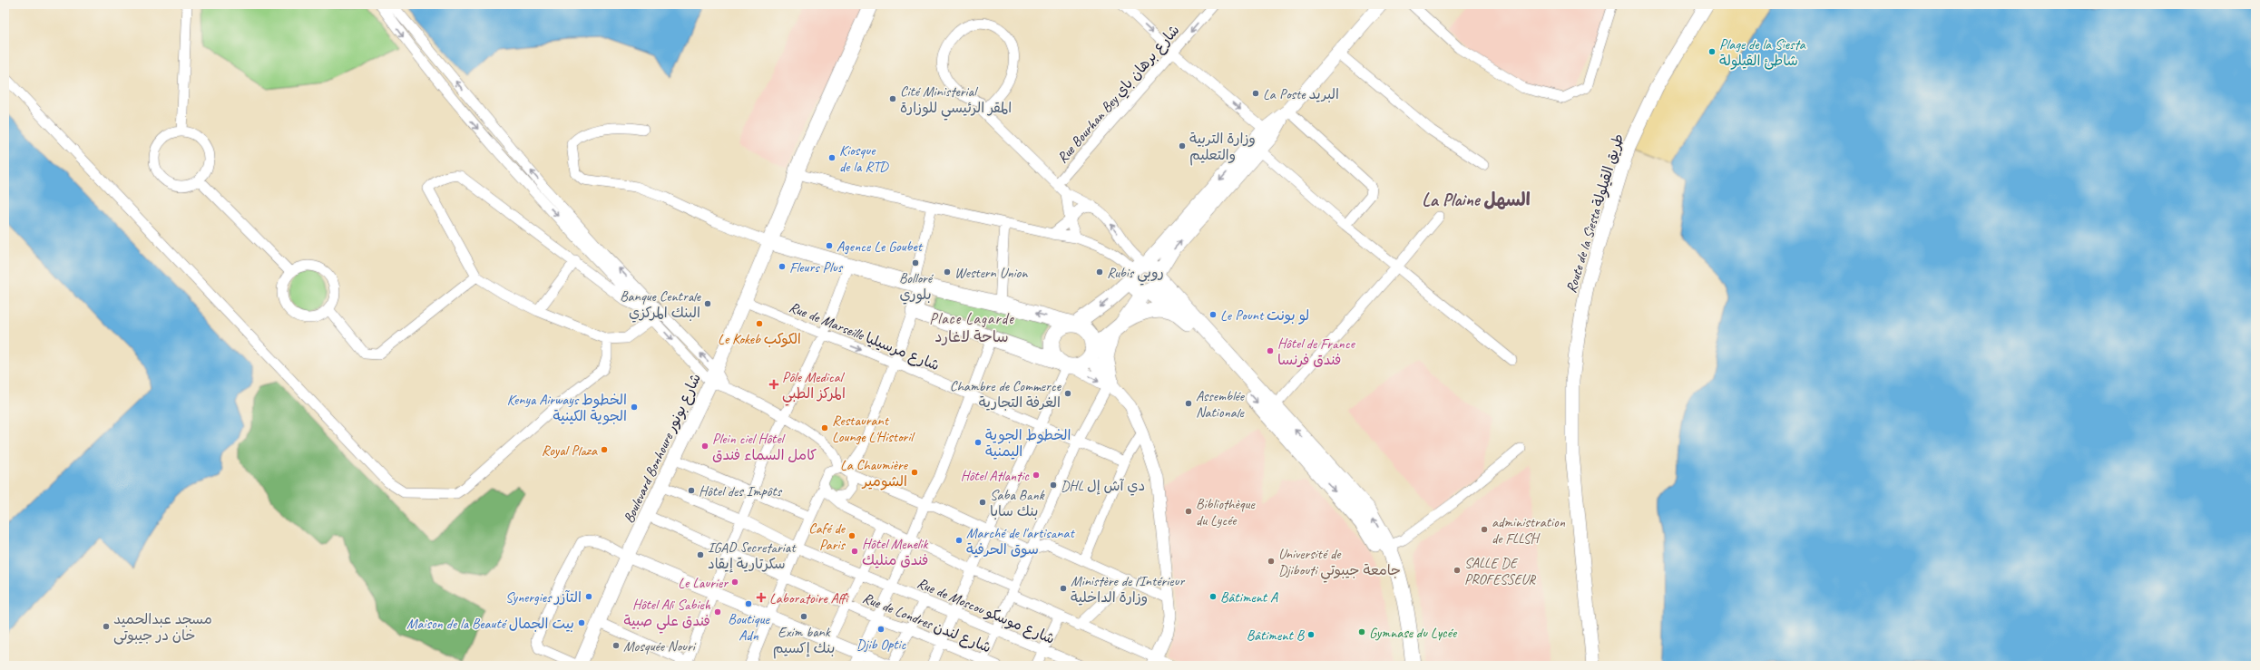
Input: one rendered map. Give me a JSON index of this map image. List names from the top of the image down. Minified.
{"streets":{"main road":["Route de la Siesta طريق القيلولة","Boulevard Bonhoure شارع بونور"],"street":["Rue Bourhan Bey شارع برهان باي","Rue de Marseille شارع مرسيليا","Rue de Moscou شارع موسكو","Rue de Londres شارع لندن"]},"crossings":[["Rue de Marseille شارع مرسيليا","Boulevard Bonhoure شارع بونور"],["Boulevard Bonhoure شارع بونور","Rue de Moscou شارع موسكو"],["Boulevard Bonhoure شارع بونور","Rue de Londres شارع لندن"]],"districts":["La Plaine السهل","Place Lagarde ساحة لاغارد"],"places":{"other":["Plage de la Siesta شاطئ القيلولة","La Poste البريد","Cité Ministerial المقر الرئيسي للوزارة","وزارة التربية والتعليم","Kiosque de la RTD","Agence Le Goubet","Bolloré بلوري","Fleurs Plus","Western Union","Rubis روبي","Banque Centrale البنك المركزي","Le Pount لو بونت","Le Kokeb الكوكب","Hôtel de France فندق فرنسا","Chambre de Commerce الغرفة التجارية","Assemblée Nationale","Kenya Airways الخطوط الجوية الكينية","Restaurant Lounge L'Historil","الخطوط الجوية اليمنية","Plein ciel Hôtel كامل السماء فندق","Royal Plaza","La Chaumière الشومير","Hôtel Atlantic","DHL دي آش إل","Hôtel des Impôts","Saba Bank بنك سابا","Bibliothèque du Lycée","administration de FLLSH","Café de Paris","Marché de l'artisanat سوق الحرفية","Hôtel Menelik فندق منليك","IGAD Secretariat سكرتارية إيقاد","Université de Djibouti جامعة جيبوتي","SALLE DE PROFESSEUR","Le Laurier","Ministère de l'Intérieur وزارة الداخلية","Synergies التآزر","Bâtiment A","Boutique Adn","Hôtel Ali Sabieh فندق علي صبية","Exim bank بنك إكسيم","Maison de la Beauté بيت الجمال","مسجد عبدالحمید خان در جیبوتی","Djib Optic","Gymnase du Lycée","Bâtiment B","Mosquée Nouri"],"health":["Pôle Medical المركز الطبي","Laboratoire Affi"]}}
